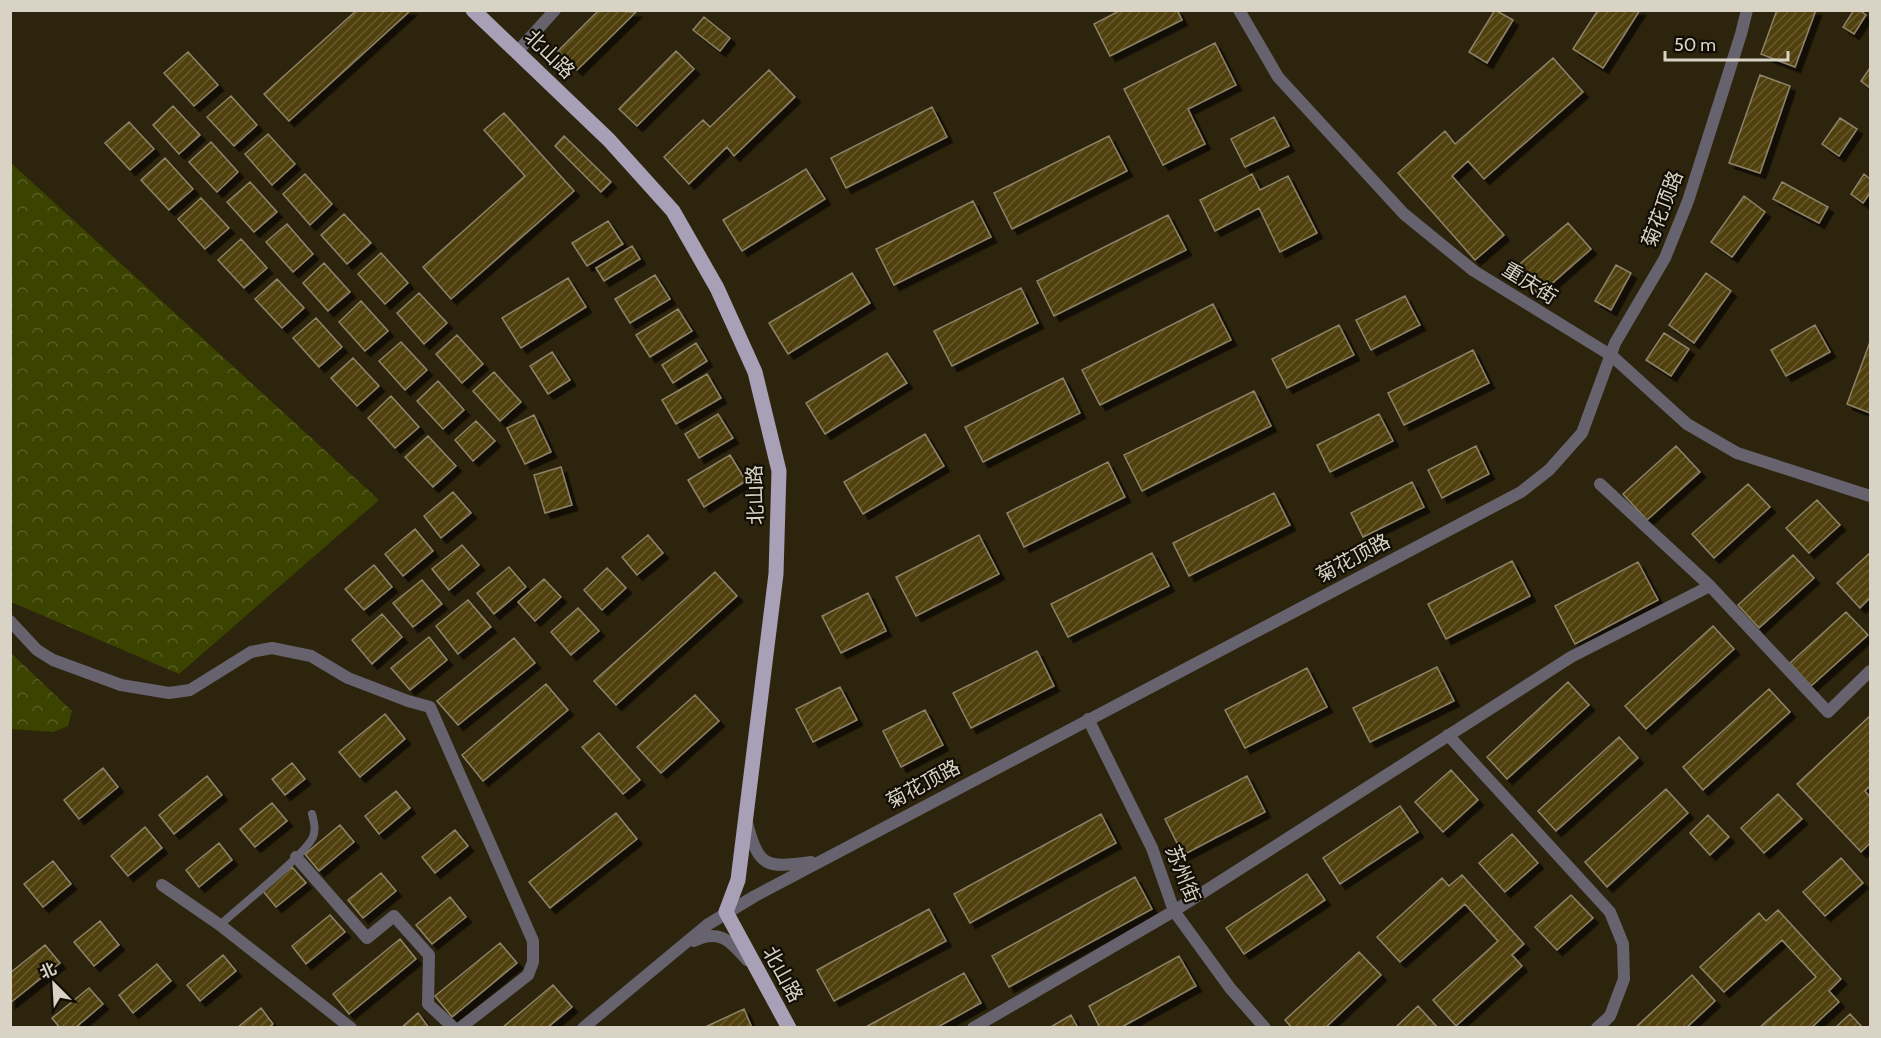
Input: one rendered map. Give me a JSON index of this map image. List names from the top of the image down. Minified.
{"streets":{"main road":["北山路"],"street":["菊花顶路","重庆街","苏州街"]},"crossings":[["北山路","菊花顶路"],["菊花顶路","重庆街"],["菊花顶路","苏州街"]],"scale_bar":"50 m","north":"top left"}
